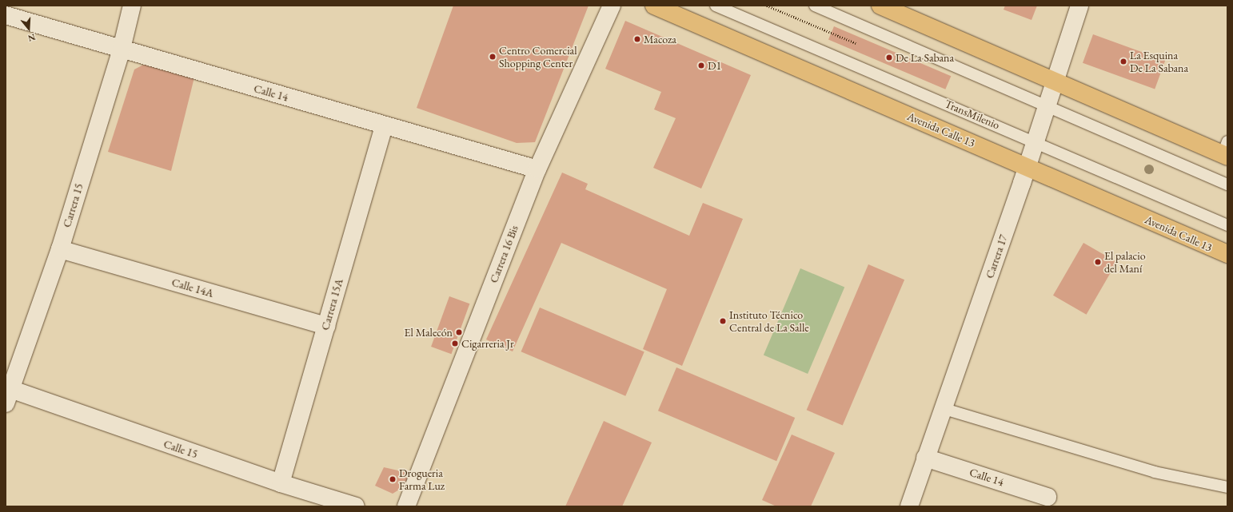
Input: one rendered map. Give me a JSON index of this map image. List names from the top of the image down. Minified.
{"streets":{"main road":["Avenida Calle 13"],"street":["Calle 14","Carrera 15","Carrera 16 Bis","Carrera 17","Calle 14A","Carrera 15A","Calle 15"],"lane":["TransMilenio"]},"crossings":[["Calle 14","Carrera 15"],["Calle 14","Carrera 16 Bis"],["Calle 14","Carrera 17"],["Calle 14","Carrera 15A"],["TransMilenio","Carrera 17"],["Avenida Calle 13","Carrera 17"],["Carrera 15","Calle 14A"],["Carrera 15","Calle 15"],["Calle 14A","Carrera 15A"],["Carrera 15A","Calle 15"]],"places":["Macoza","Centro Comercial Shopping Center","De La Sabana","La Esquina De La Sabana","D1","El palacio del Maní","Instituto Técnico Central de La Salle","El Malecón","Cigarreria Jr","Drogueria Farma Luz"],"north":"bottom"}
